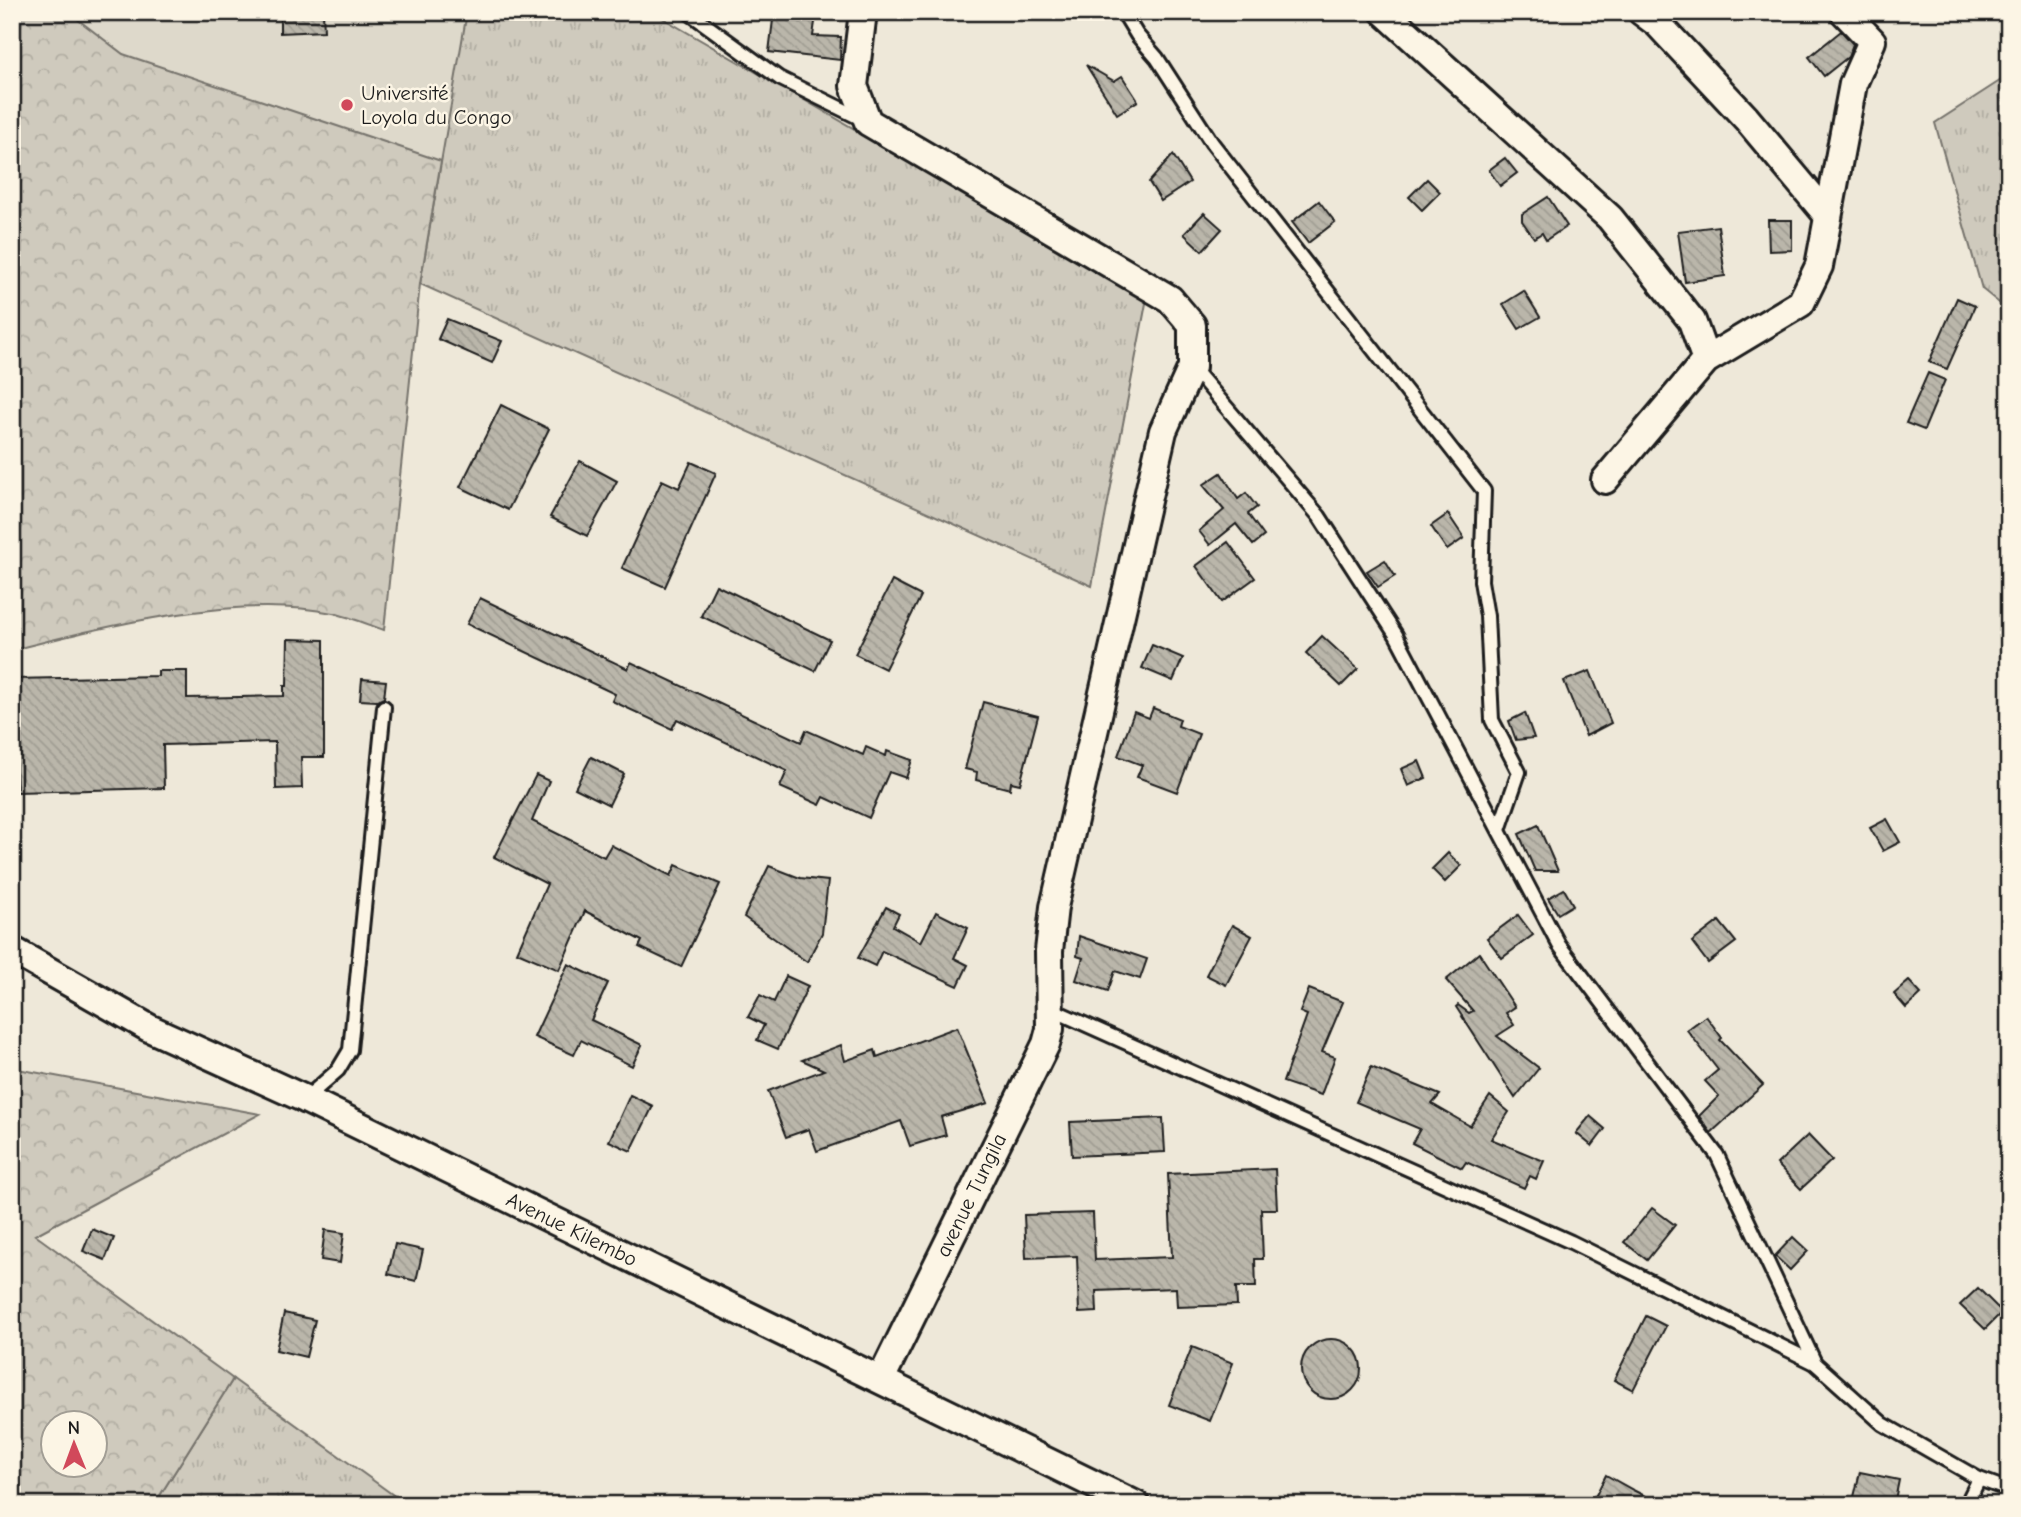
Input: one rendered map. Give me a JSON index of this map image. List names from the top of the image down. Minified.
{"streets":{"street":["avenue Tungila","Avenue Kilembo"]},"crossings":[["avenue Tungila","Avenue Kilembo"]],"places":["Université Loyola du Congo"],"north":"top"}
